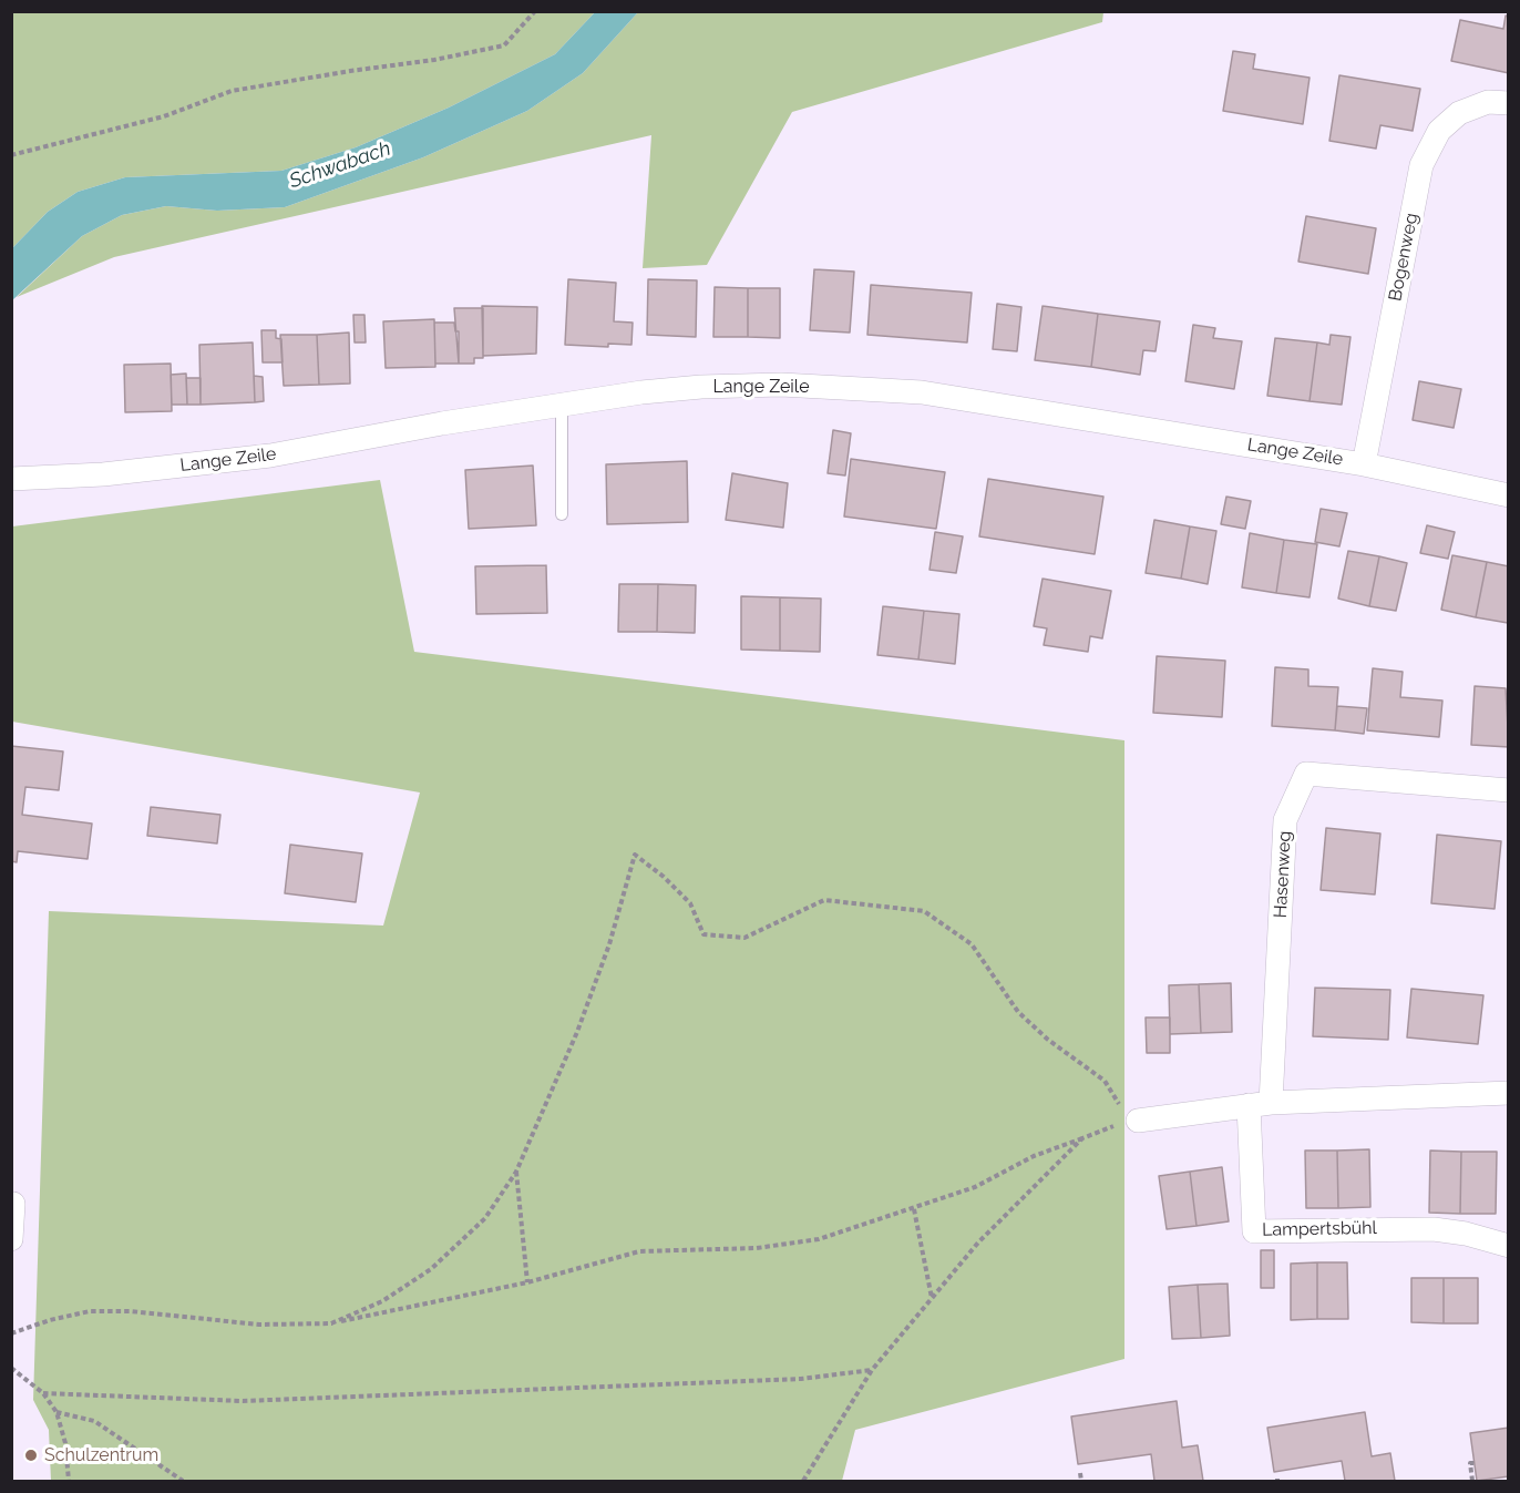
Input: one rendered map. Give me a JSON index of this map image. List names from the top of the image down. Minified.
{"streets":{"street":["Bogenweg","Lange Zeile","Hasenweg","Lampertsbühl"]},"crossings":[["Bogenweg","Lange Zeile"],["Hasenweg","Lampertsbühl"]],"water":["Schwabach"],"places":["Schulzentrum"]}
